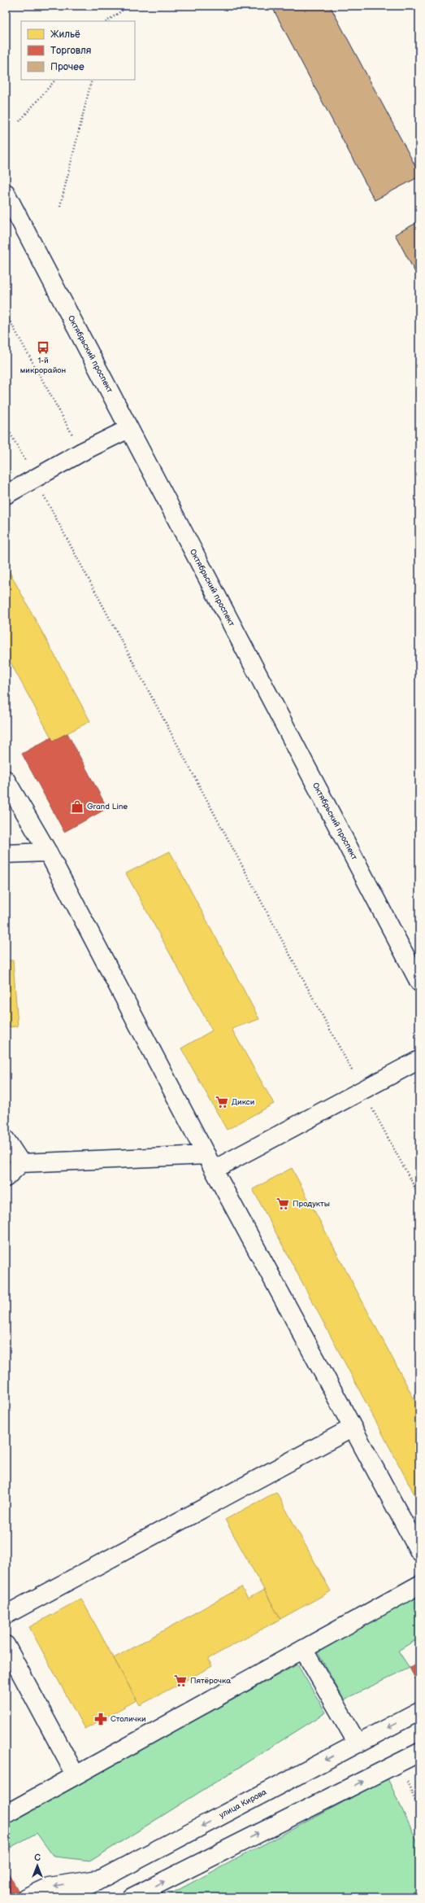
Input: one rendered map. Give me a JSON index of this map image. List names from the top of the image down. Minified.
{"streets":{"main road":["Октябрьский проспект","улица Кирова"]},"places":{"bus stop":["1-й микрорайон"],"shop":["Grand Line"],"supermarket":["Дикси","Продукты","Пятёрочка"],"pharmacy":["Столички"]},"legend":["Жильё","Торговля","Прочее"],"north":"top"}
